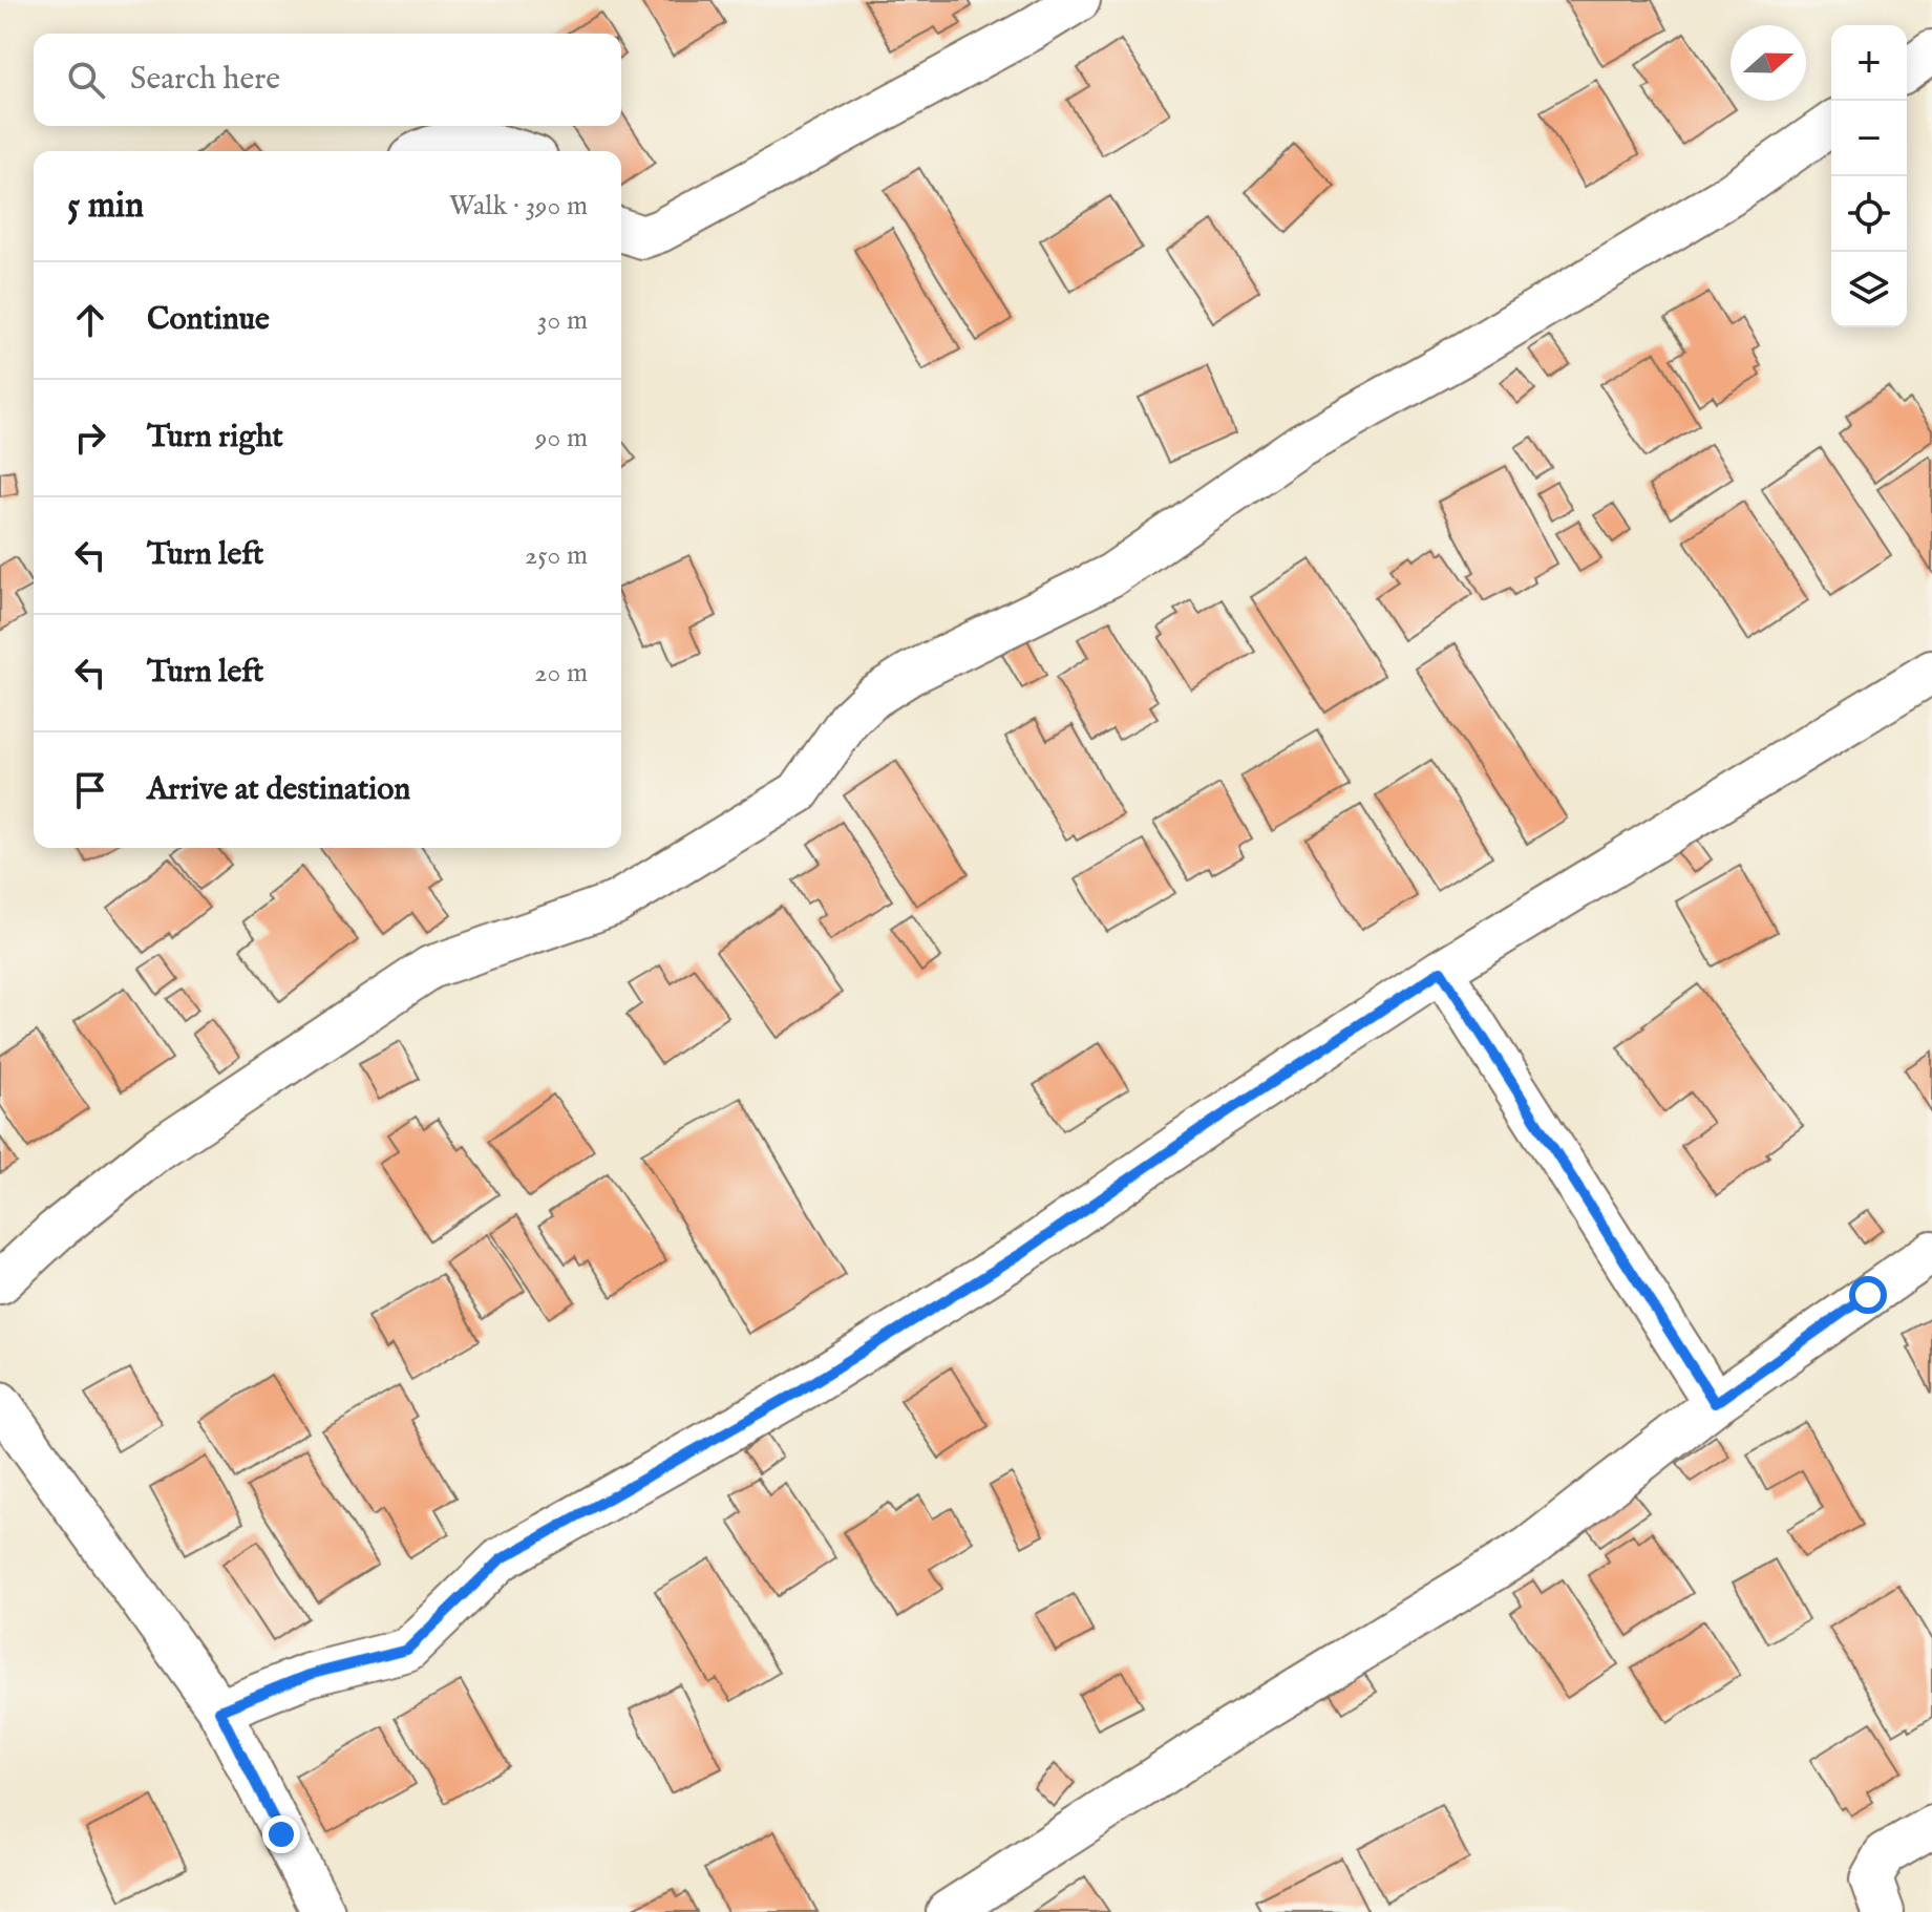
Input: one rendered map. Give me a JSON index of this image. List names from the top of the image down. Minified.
{"north":"right","page":{"map_buttons":["+","−"],"search":"Search here","heading":["5 min","Walk · 390 m"],"list":[["Continue","30 m"],["Turn right","90 m"],["Turn left","250 m"],["Turn left","20 m"],"Arrive at destination"]}}
